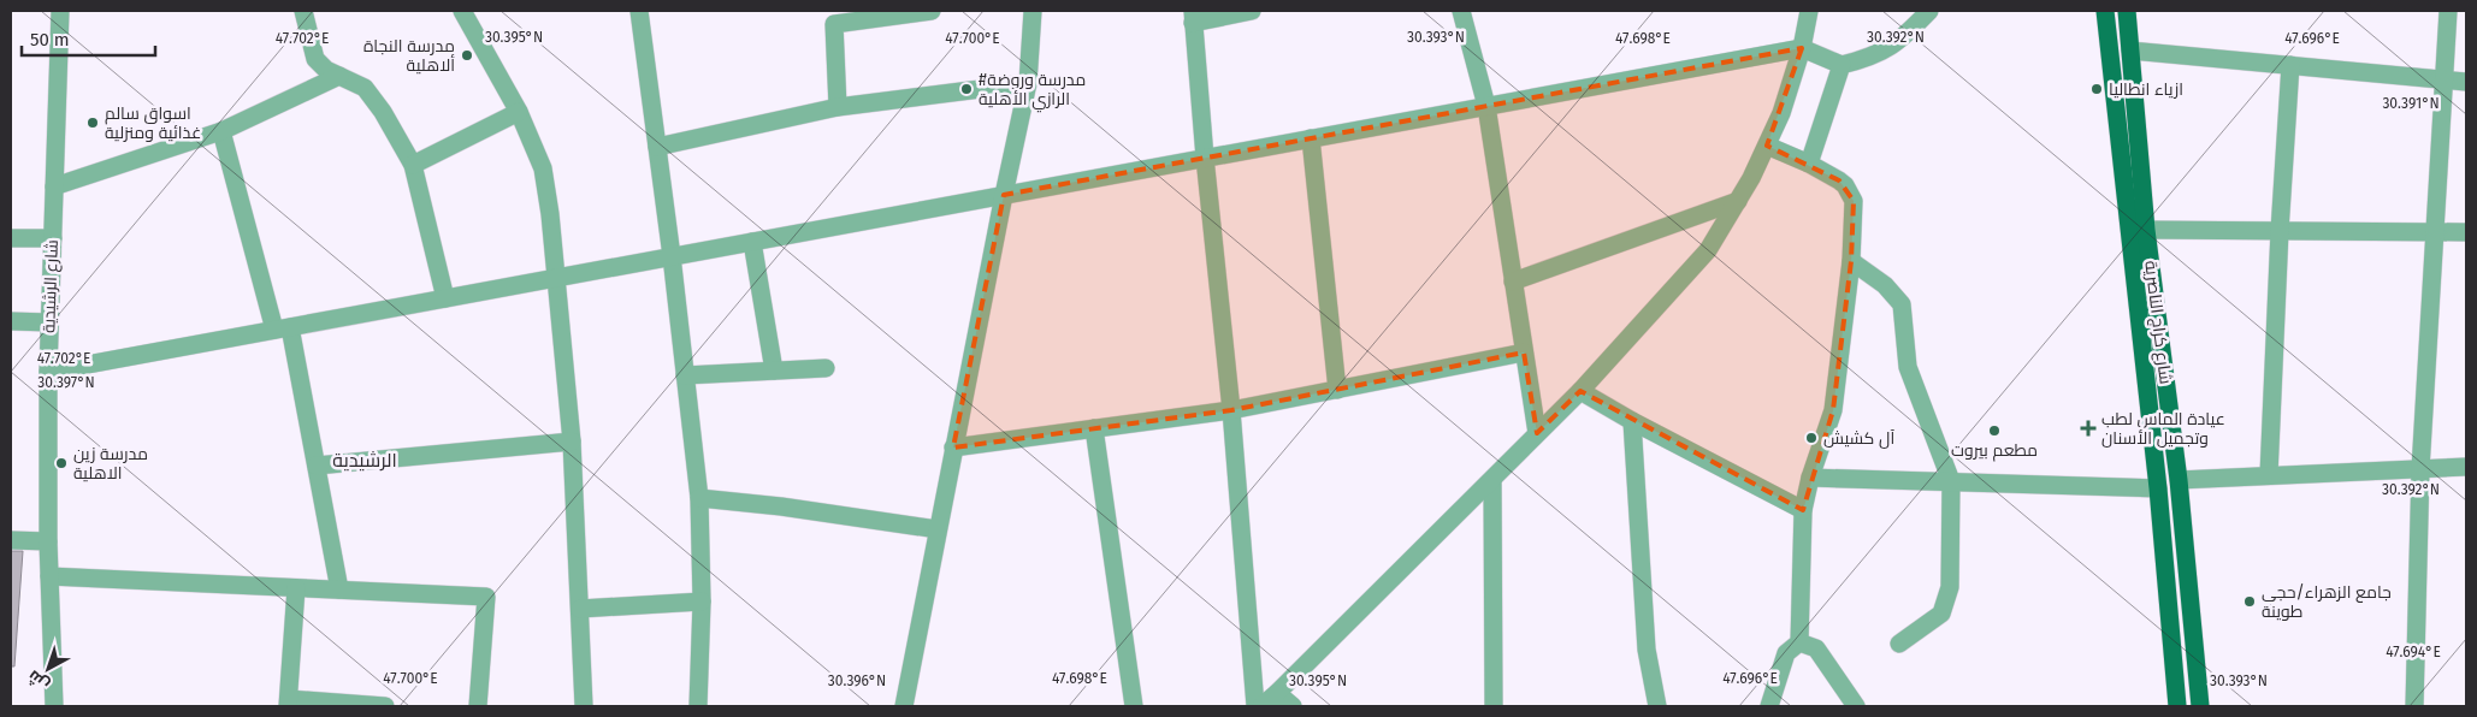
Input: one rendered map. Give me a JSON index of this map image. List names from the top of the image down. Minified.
{"streets":{"main road":["شارع كراج الناصرية"],"street":["شارع الرشيدية"]},"districts":["الرشيدية"],"places":{"other":["مدرسة النجاة ألاهلية","#مدرسة وروضة الرازي الأهلية","ازياء انطاليا","اسواق سالم غذائية ومنزلية","مطعم بيروت","آل كشيش","مدرسة زين الاهلية","جامع الزهراء/حجي طوينة"],"health":["عيادة الماس لطب وتجميل الأسنان"]},"scale_bar":"50 m","north":"bottom left","coordinates":["30.395°N","30.392°N","30.393°N","47.702°E","47.700°E","47.698°E","47.696°E","30.391°N","30.397°N","47.694°E","30.396°N"]}
